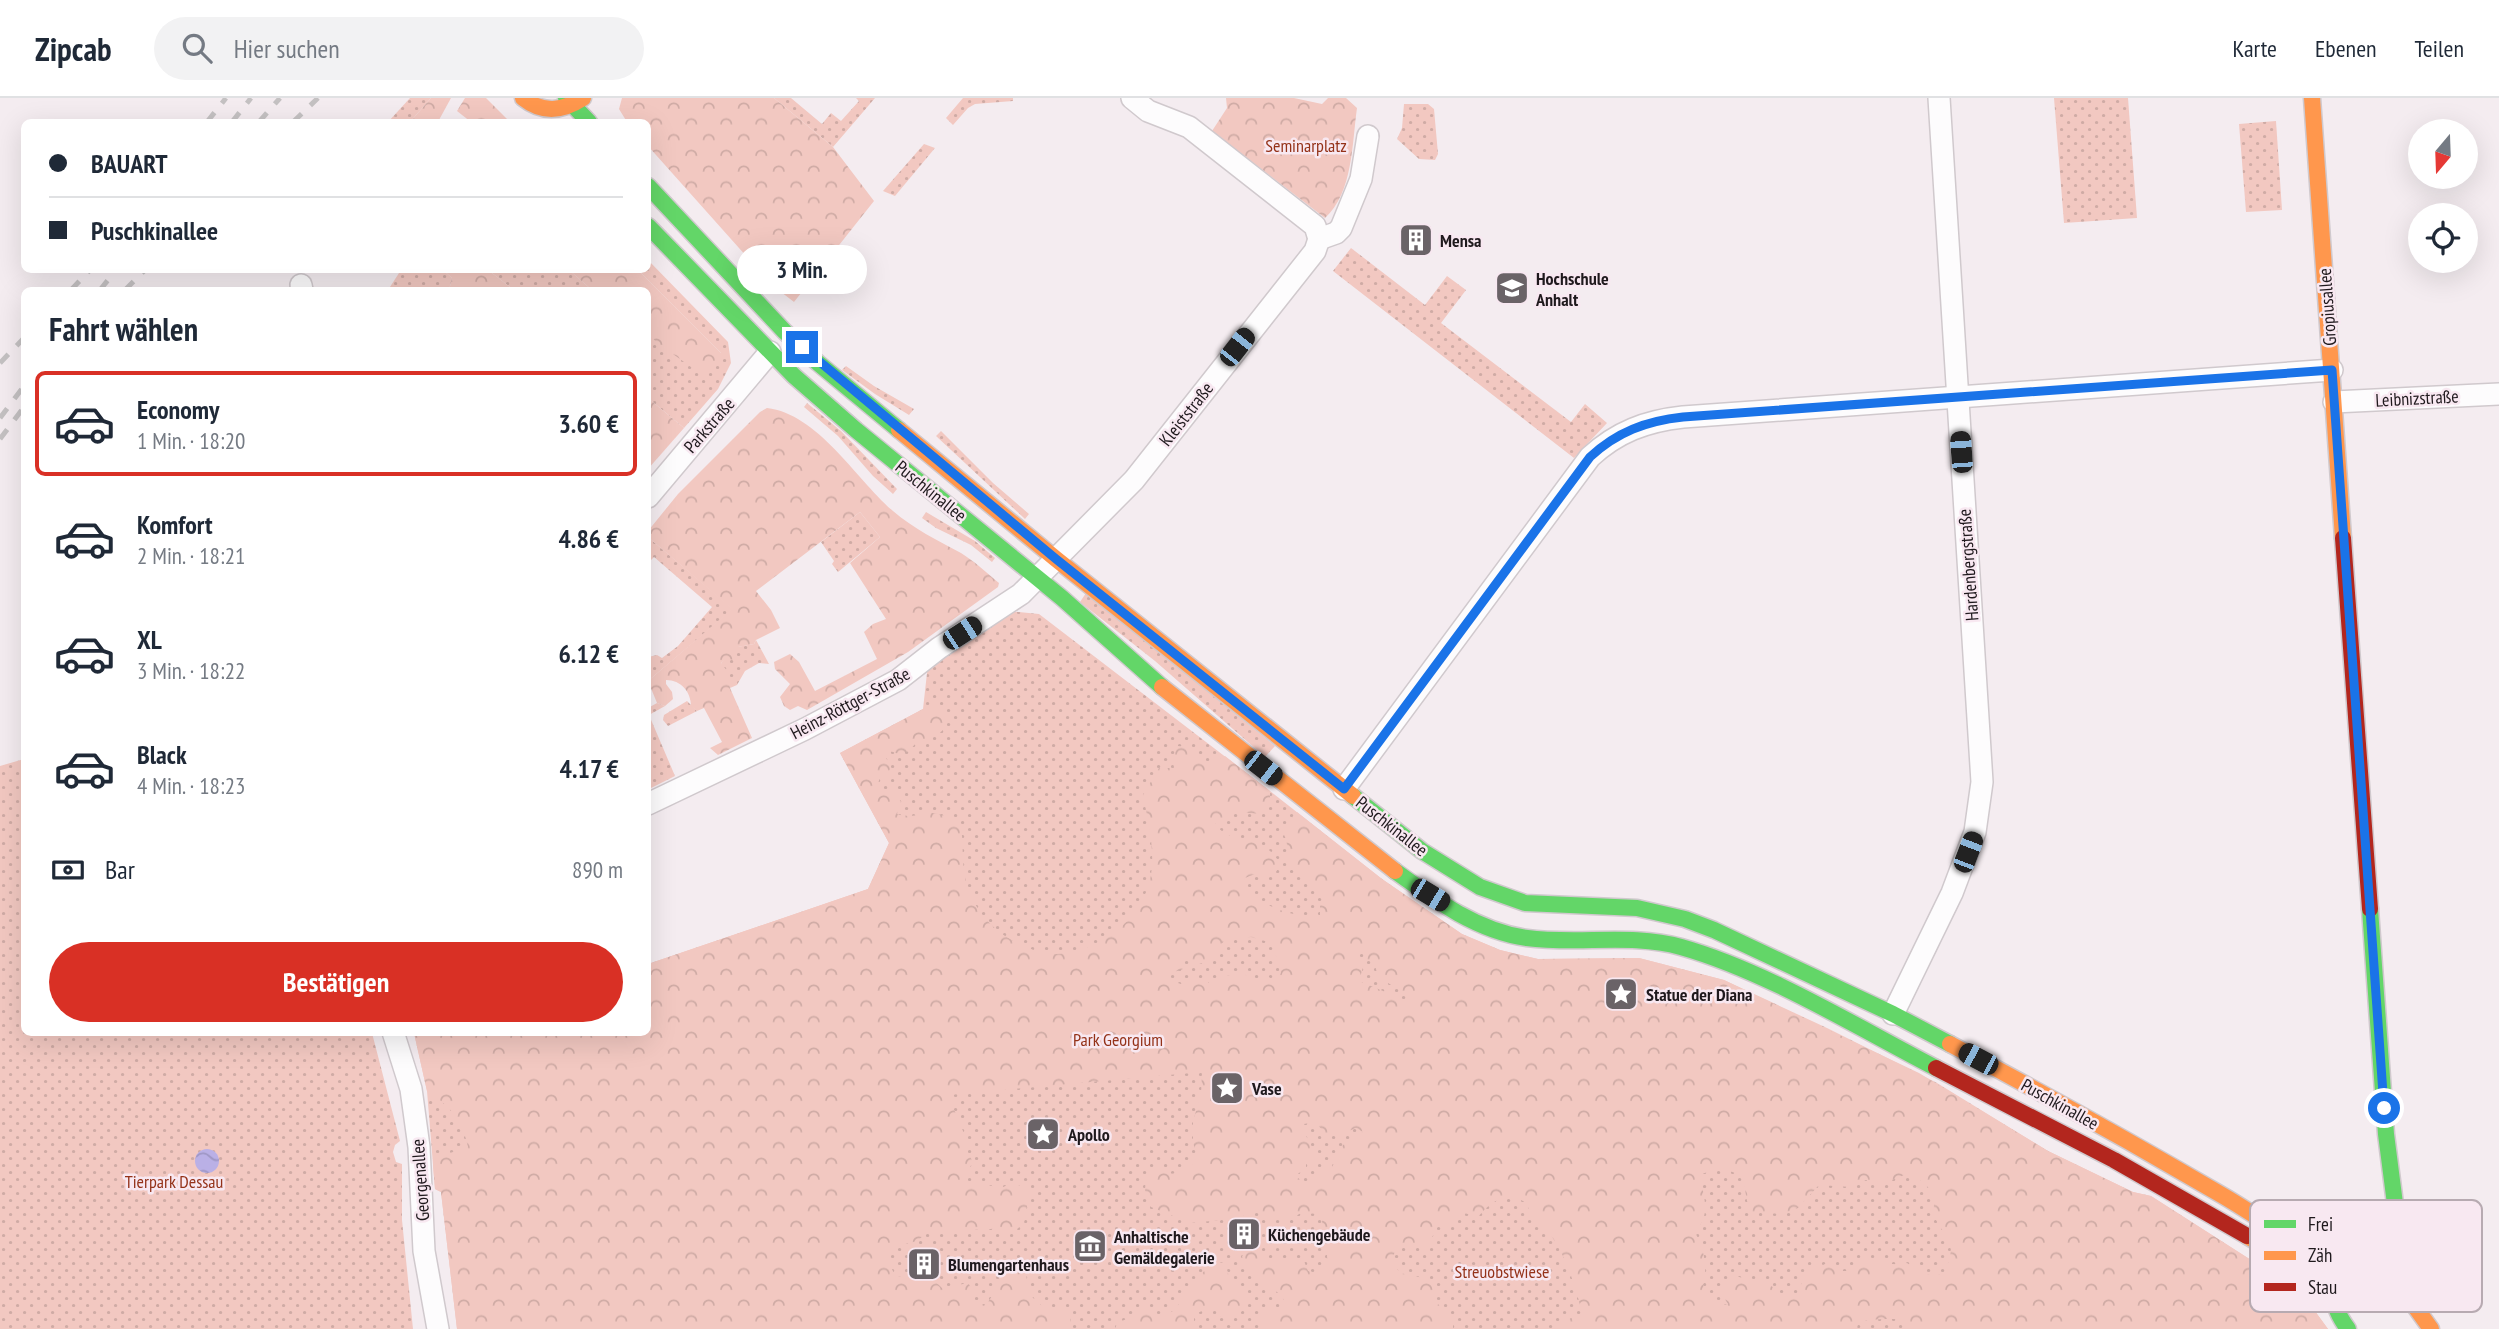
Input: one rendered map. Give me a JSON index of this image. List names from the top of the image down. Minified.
{"streets":{"main road":["Gropiusallee","Puschkinallee"],"street":["Leibnizstraße","Kleiststraße","Parkstraße","Hardenbergstraße","Heinz-Röttger-Straße","Georgenallee"]},"crossings":[["Gropiusallee","Leibnizstraße"],["Kleiststraße","Puschkinallee"],["Kleiststraße","Heinz-Röttger-Straße"],["Parkstraße","Puschkinallee"],["Puschkinallee","Hardenbergstraße"],["Puschkinallee","Heinz-Röttger-Straße"]],"parks":["Seminarplatz","Park Georgium","Tierpark Dessau","Streuobstwiese"],"places":{"building":["Mensa","Küchengebäude","Blumengartenhaus"],"school or university":["Hochschule Anhalt"],"place":["Statue der Diana","Vase","Apollo"],"museum":["Anhaltische Gemäldegalerie"]},"legend":["Frei","Zäh","Stau"],"north":"bottom","page":{"header":"Zipcab","search":"Hier suchen","nav":["Karte","Ebenen","Teilen"],"banner":["BAUART","Puschkinallee"],"bubble":"3 Min.","heading":"Fahrt wählen","list":[{"name":"Economy","note":"1 Min. · 18:20","value":"3.60 €"},{"name":"Komfort","note":"2 Min. · 18:21","value":"4.86 €"},{"name":"XL","note":"3 Min. · 18:22","value":"6.12 €"},{"name":"Black","note":"4 Min. · 18:23","value":"4.17 €"}],"pay":["Bar","890 m"],"buttons":"Bestätigen"}}
